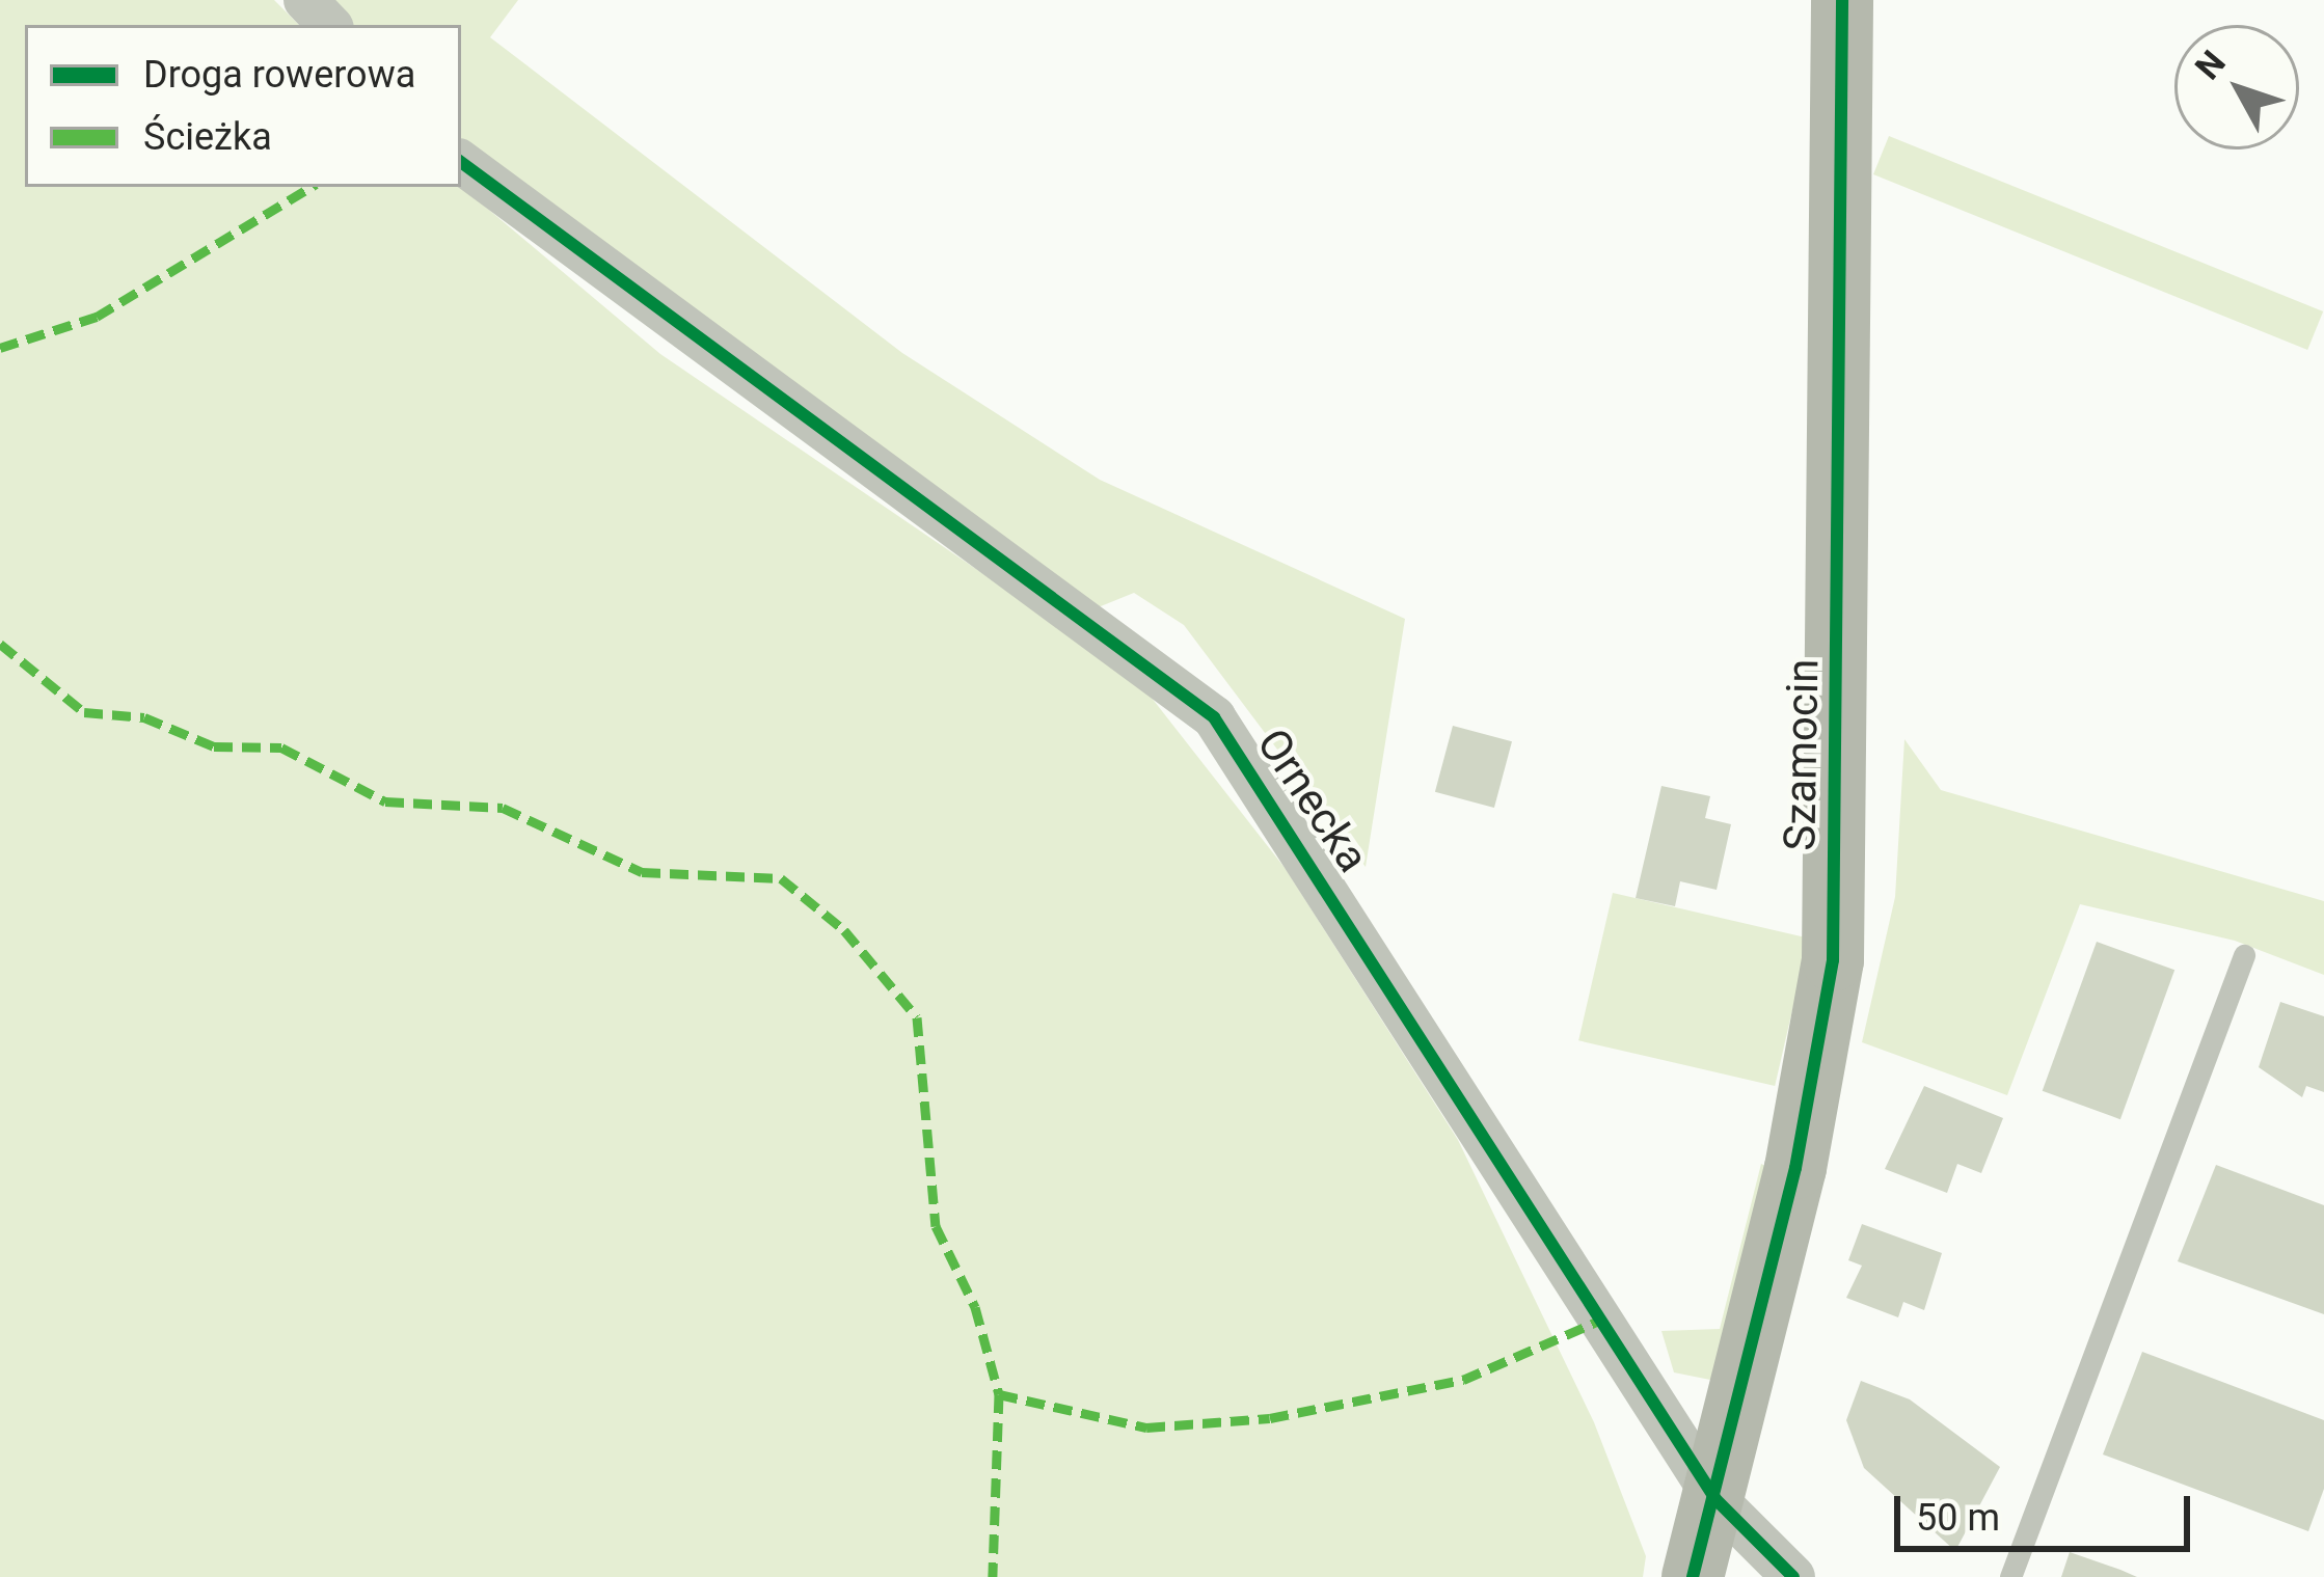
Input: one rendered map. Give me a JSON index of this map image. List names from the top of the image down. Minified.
{"streets":{"street":["Szamocin","Ornecka"]},"crossings":[["Szamocin","Ornecka"]],"legend":["Droga rowerowa","Ścieżka"],"scale_bar":"50 m","north":"top left"}
